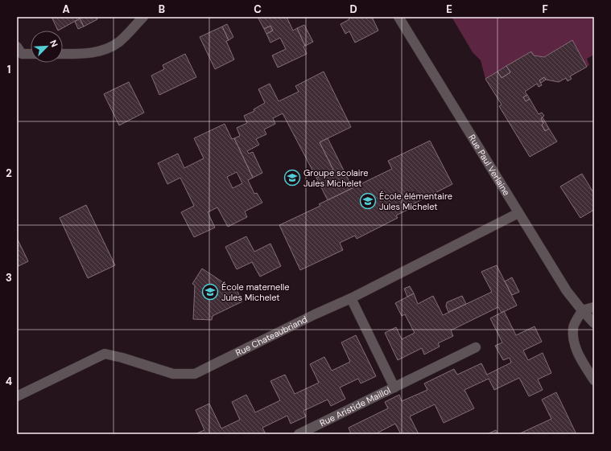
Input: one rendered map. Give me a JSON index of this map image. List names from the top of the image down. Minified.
{"streets":{"street":["Rue Paul Verlaine","Rue Chateaubriand","Rue Aristide Maillol"]},"crossings":[["Rue Paul Verlaine","Rue Chateaubriand"],["Rue Chateaubriand","Rue Aristide Maillol"]],"places":{"school or university":["Groupe scolaire Jules Michelet","École élémentaire Jules Michelet","École maternelle Jules Michelet"]},"north":"top right","grid":{"columns":["A","B","C","D","E","F"],"rows":["1","2","3","4"]}}
